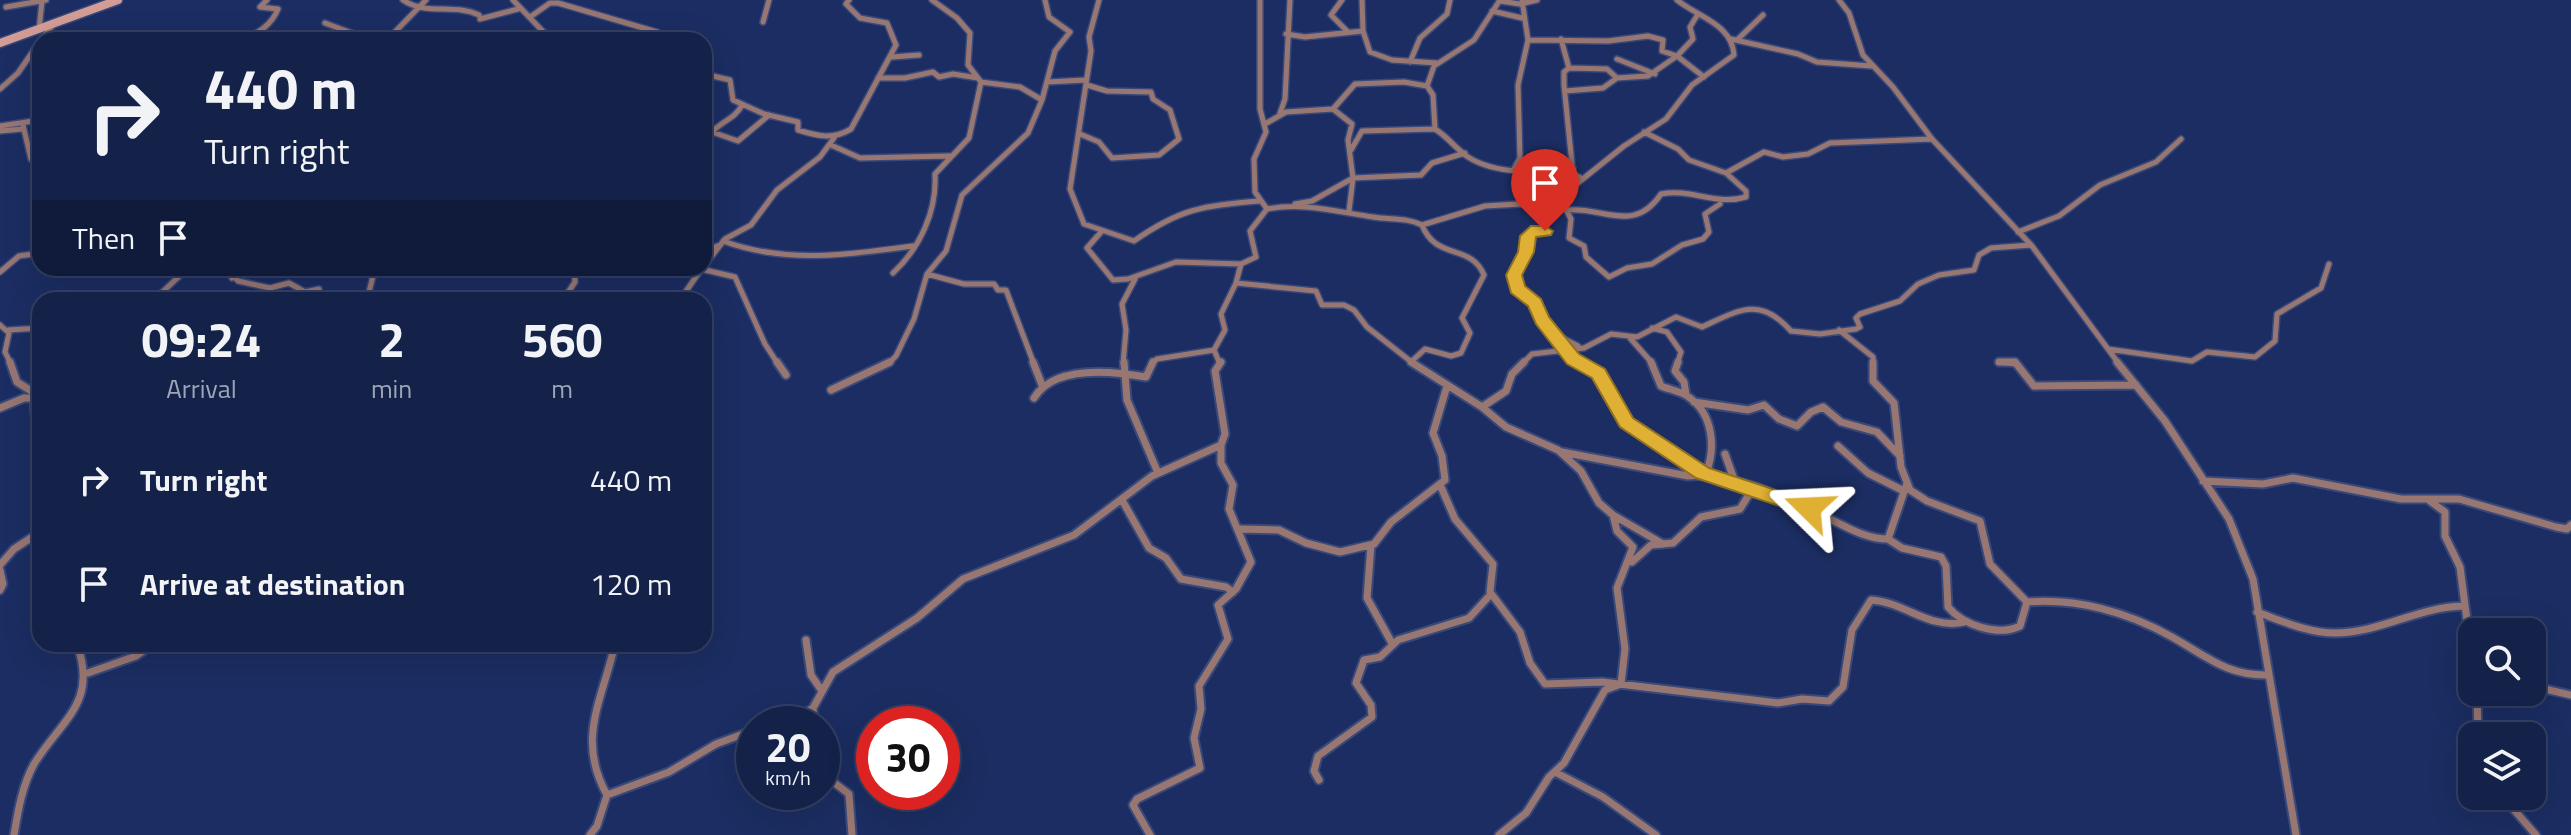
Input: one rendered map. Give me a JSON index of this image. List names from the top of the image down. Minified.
{"page":{"turn":["440 m","Turn right"],"then":"Then","eta":["09:24","Arrival","2","min","560","m"],"list":[{"name":"Turn right","value":"440 m"},{"name":"Arrive at destination","value":"120 m"}],"speed":"20 km/h","limit":"30"}}
